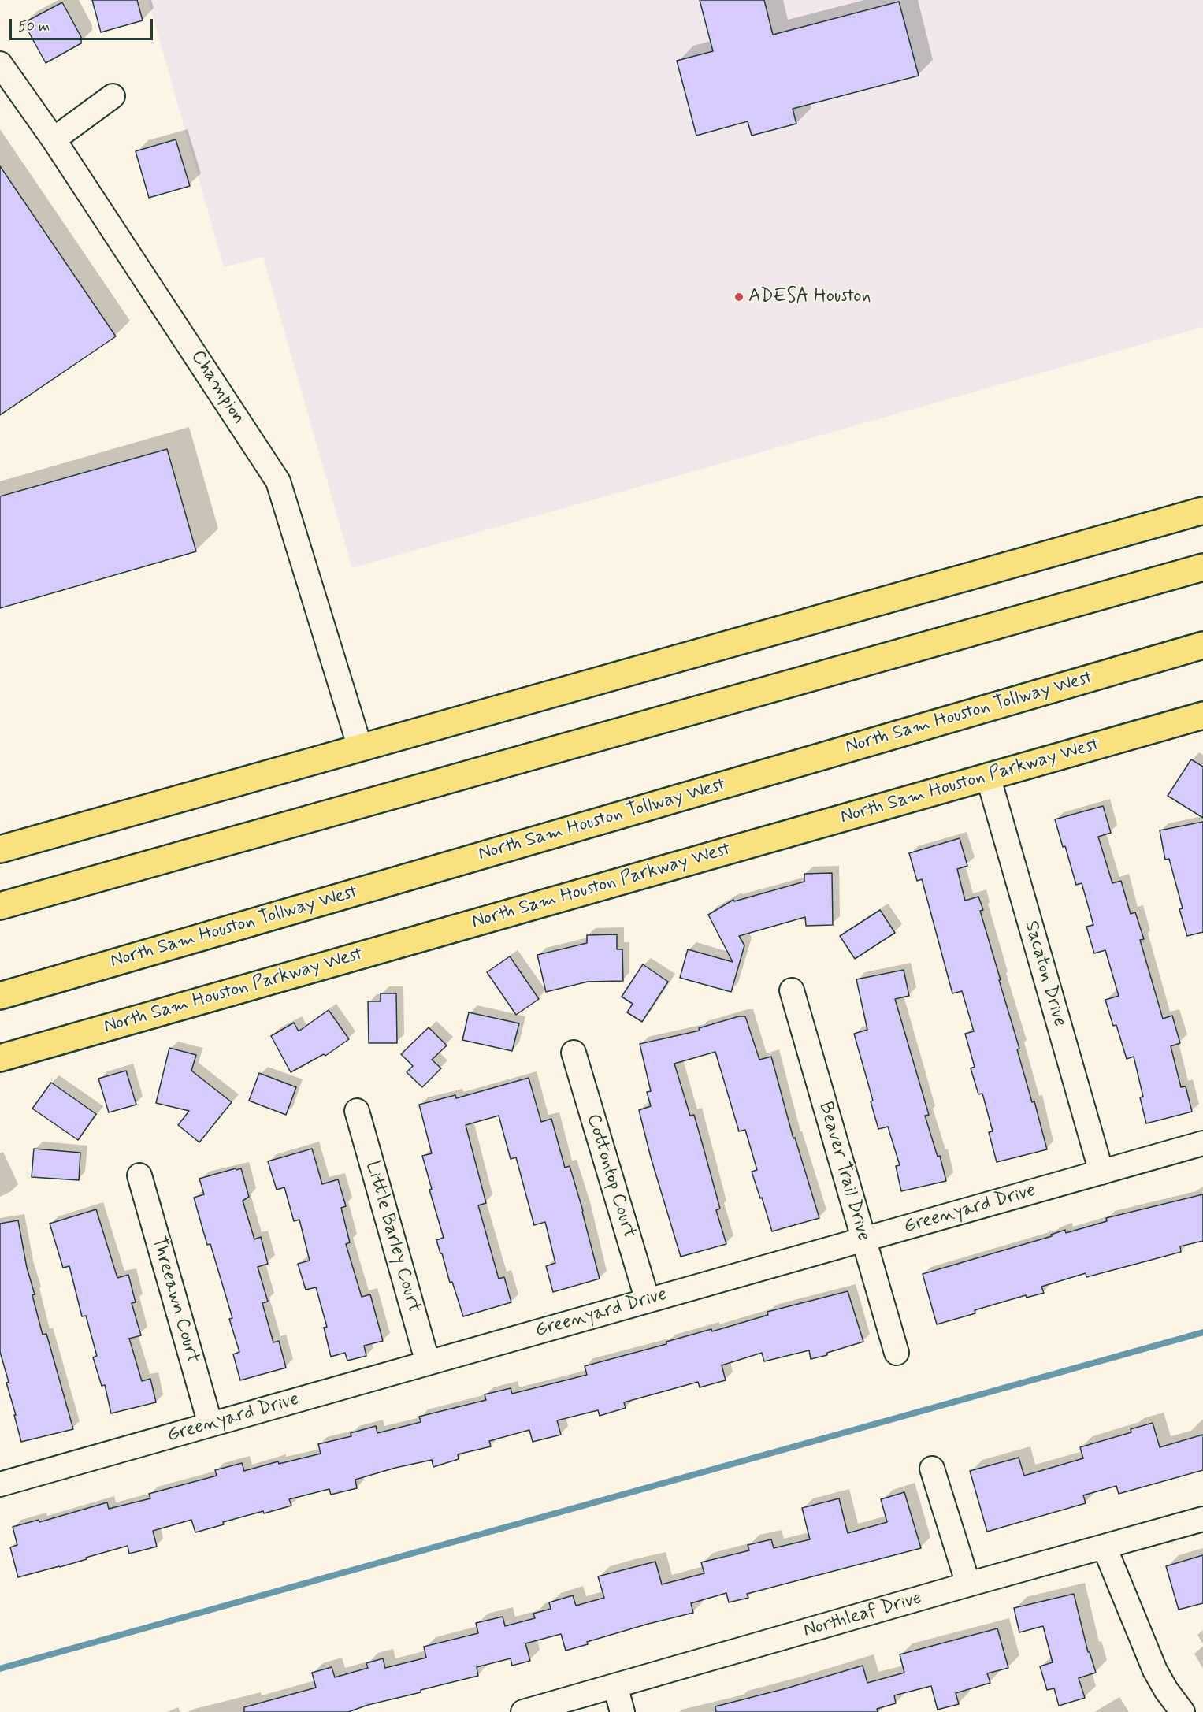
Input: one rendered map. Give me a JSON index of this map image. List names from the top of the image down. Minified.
{"streets":{"main road":["North Sam Houston Tollway West","North Sam Houston Parkway West"],"street":["Champion","Sacaton Drive","Beaver Trail Drive","Cottontop Court","Greenyard Drive","Little Barley Court","Threeawn Court","Northleaf Drive"]},"crossings":[["North Sam Houston Parkway West","Sacaton Drive"],["Sacaton Drive","Greenyard Drive"],["Beaver Trail Drive","Greenyard Drive"],["Cottontop Court","Greenyard Drive"],["Greenyard Drive","Little Barley Court"],["Greenyard Drive","Threeawn Court"]],"places":["ADESA Houston"],"scale_bar":"50 m"}
